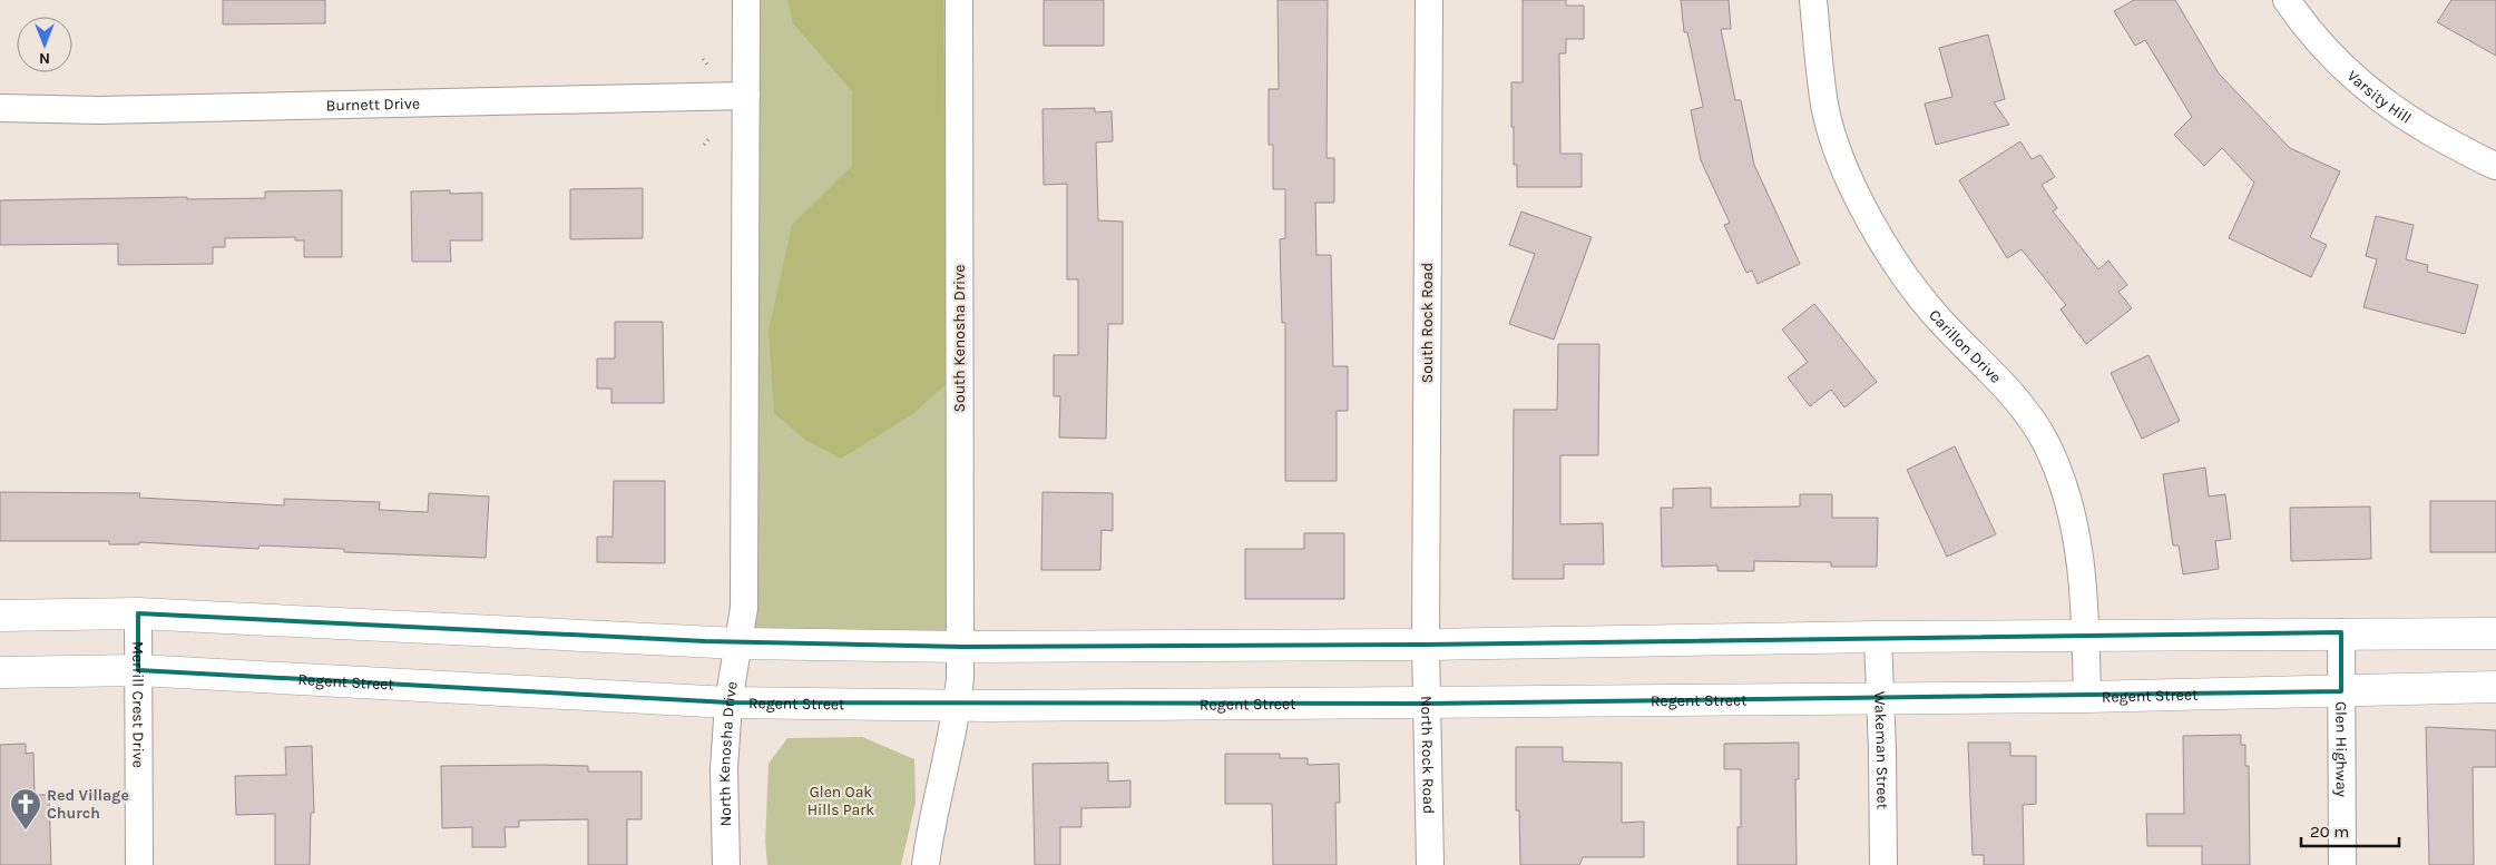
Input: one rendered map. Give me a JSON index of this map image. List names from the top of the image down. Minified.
{"streets":{"street":["Varsity Hill","Burnett Drive","South Rock Road","South Kenosha Drive","Carillon Drive","Regent Street","Merrill Crest Drive","Glen Highway","Wakeman Street","North Kenosha Drive","North Rock Road"]},"crossings":[["South Rock Road","North Rock Road"],["South Kenosha Drive","Regent Street"],["Carillon Drive","Regent Street"],["Regent Street","Merrill Crest Drive"],["Regent Street","Glen Highway"],["Regent Street","Wakeman Street"],["Regent Street","North Kenosha Drive"],["Regent Street","North Rock Road"]],"parks":["Glen Oak Hills Park"],"places":{"church":["Red Village Church"]},"scale_bar":"20 m","north":"bottom"}
